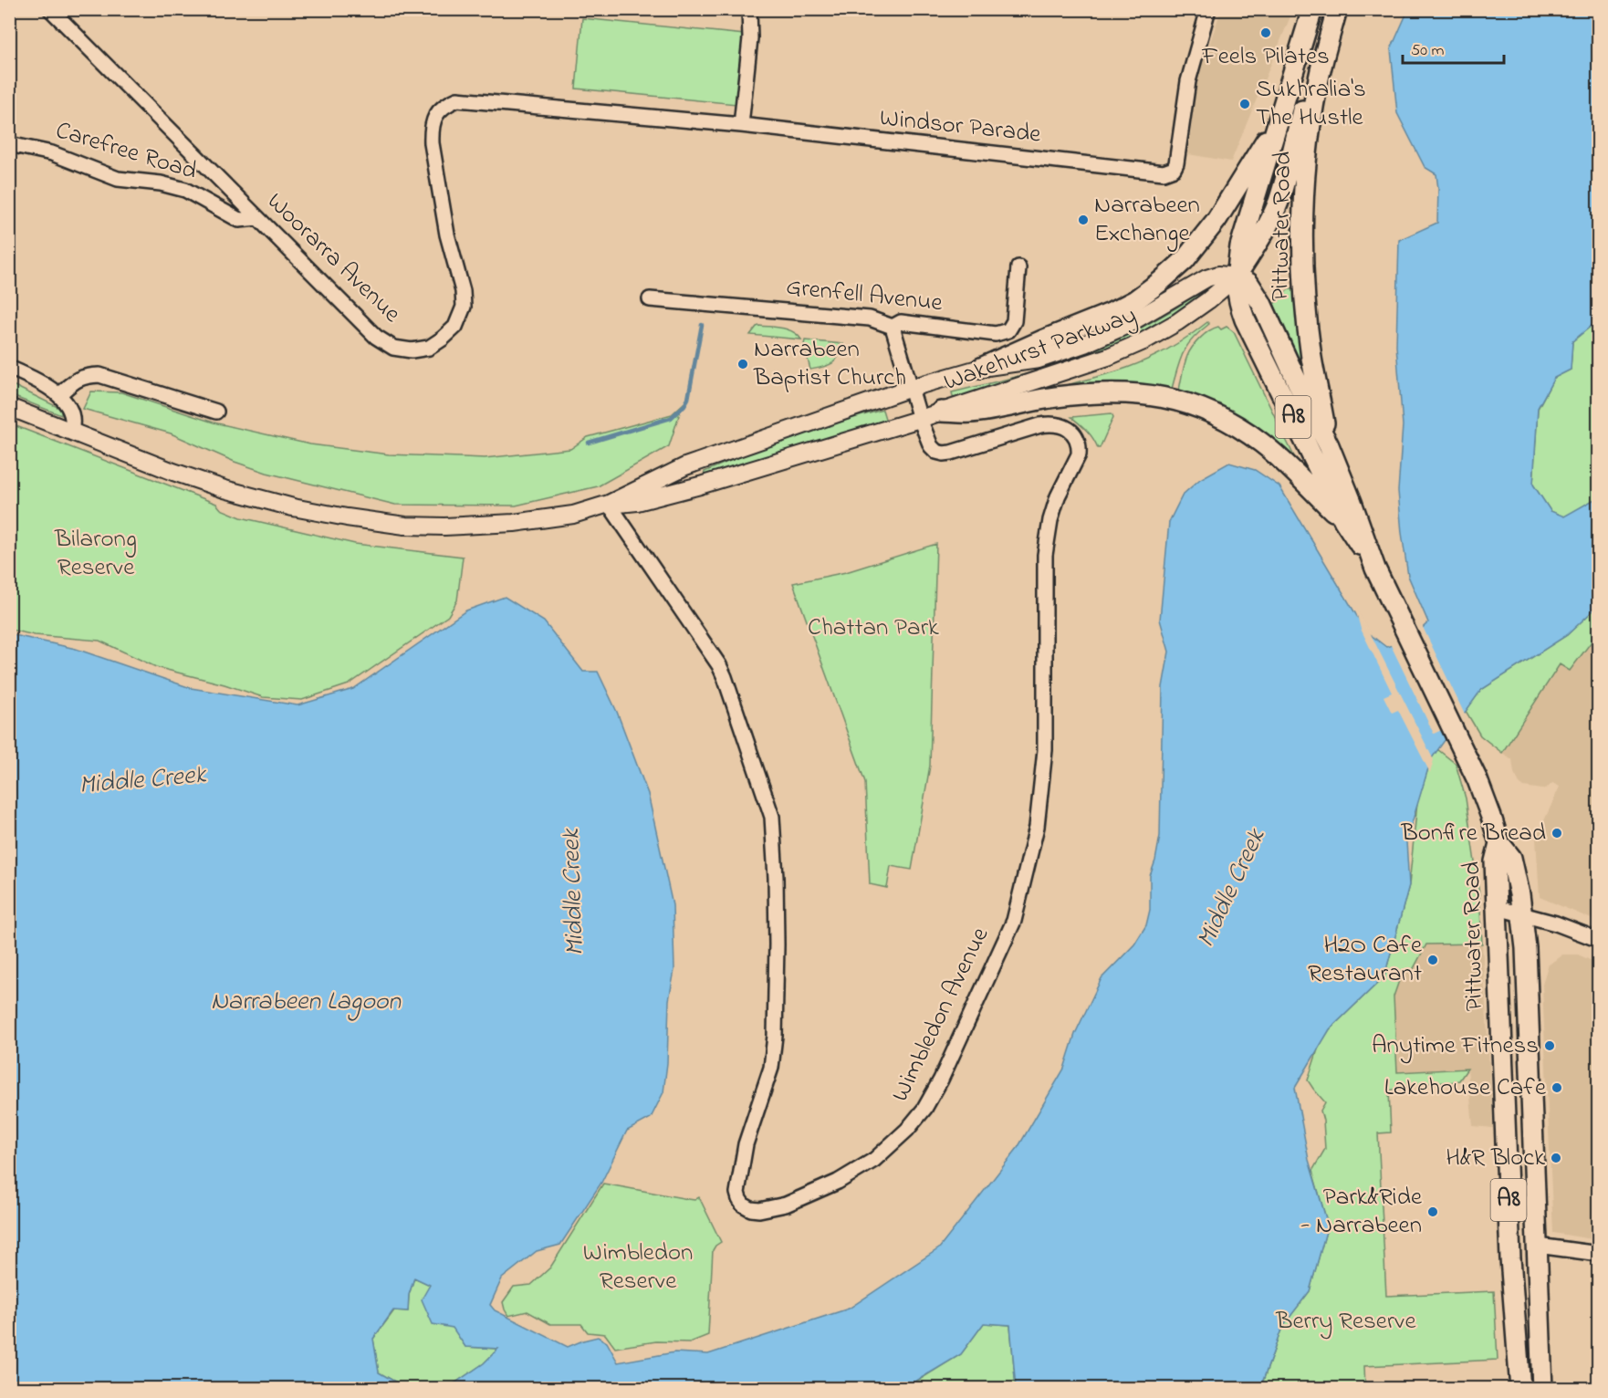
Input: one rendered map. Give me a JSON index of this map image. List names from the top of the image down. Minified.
{"streets":{"highway":["Pittwater Road","A8"],"main road":["Wakehurst Parkway"],"street":["Windsor Parade","Carefree Road","Woorarra Avenue","Grenfell Avenue","Wimbledon Avenue"]},"crossings":[["Windsor Parade","Woorarra Avenue"],["Carefree Road","Woorarra Avenue"],["Pittwater Road","Wakehurst Parkway"],["Grenfell Avenue","Wimbledon Avenue"],["Wakehurst Parkway","Wimbledon Avenue"]],"water":["Middle Creek","Narrabeen Lagoon"],"parks":["Bilarong Reserve","Chattan Park","Wimbledon Reserve","Berry Reserve"],"places":["Feels Pilates","Sukhralia's The Hustle","Narrabeen Exchange","Narrabeen Baptist Church","Bonfire Bread","H2O Cafe Restaurant","Anytime Fitness","Lakehouse Cafe","H&R Block","Park&Ride - Narrabeen"],"scale_bar":"50 m"}
